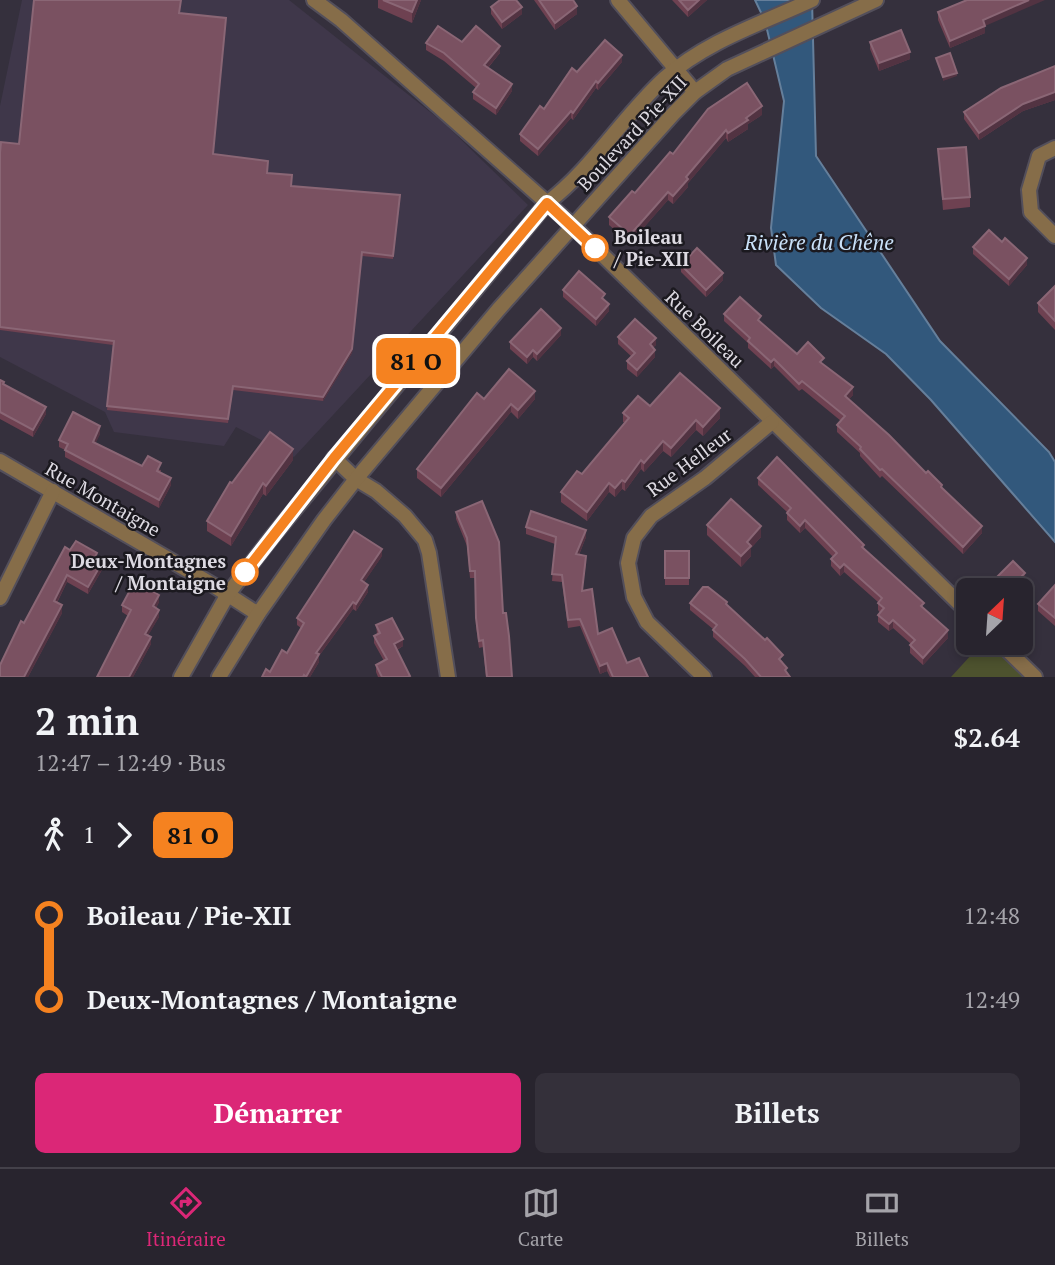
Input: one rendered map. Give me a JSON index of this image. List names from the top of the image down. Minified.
{"streets":{"street":["Boulevard Pie-XII","Rue Boileau","Rue Helleur","Rue Montaigne"]},"crossings":[["Boulevard Pie-XII","Rue Boileau"],["Boulevard Pie-XII","Rue Montaigne"],["Rue Boileau","Rue Helleur"]],"water":["Rivière du Chêne"],"places":["Boileau / Pie-XII","Deux-Montagnes / Montaigne"],"north":"top right","page":{"on_map":"81 O","heading":["2 min","12:47 – 12:49 · Bus","$2.64"],"legs":["1","81 O"],"list":[{"name":"Boileau / Pie-XII","value":"12:48"},{"name":"Deux-Montagnes / Montaigne","value":"12:49"}],"buttons":["Démarrer","Billets"],"tabs":["Itinéraire","Carte","Billets"]}}
